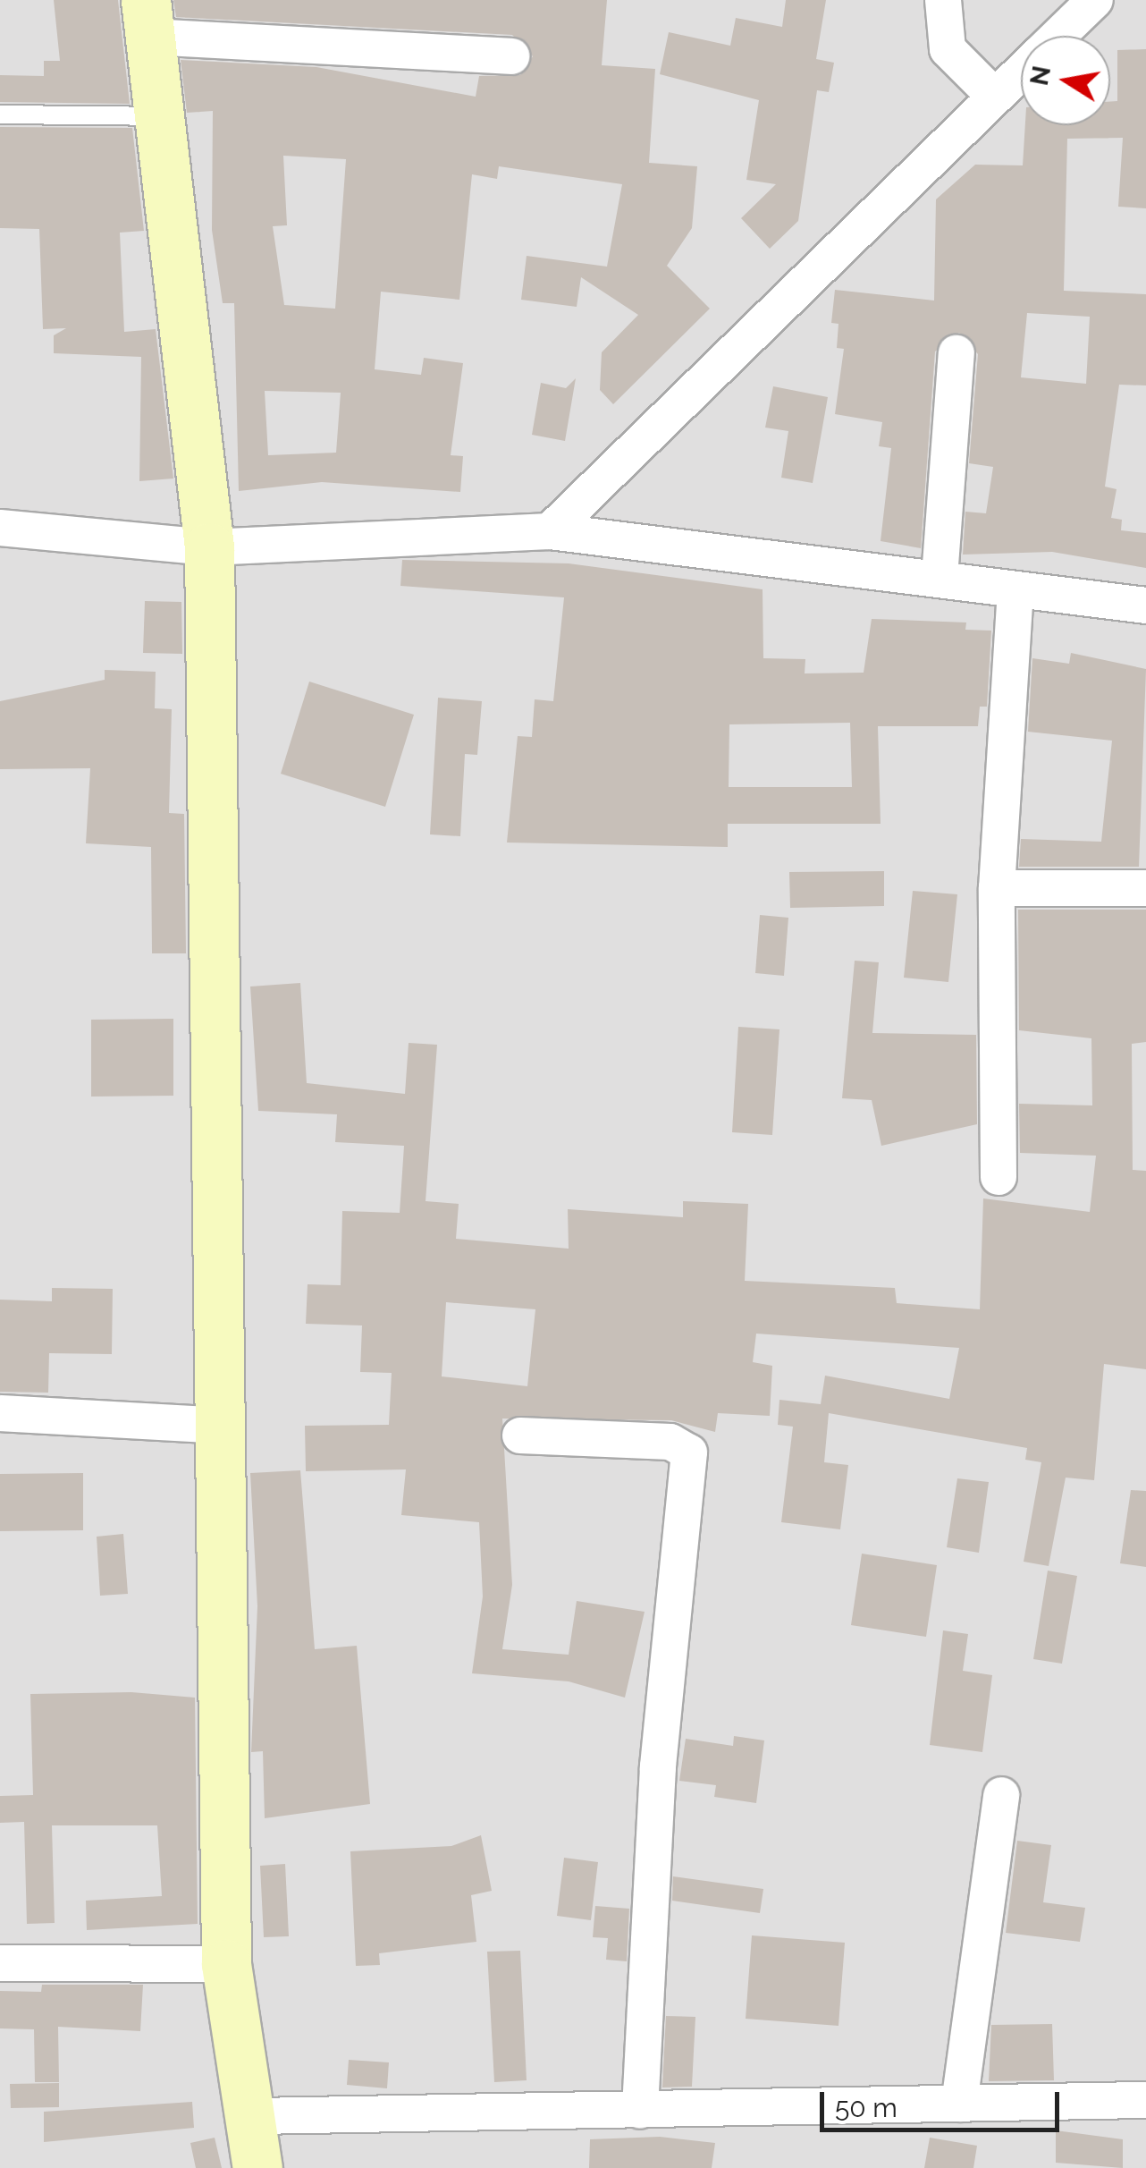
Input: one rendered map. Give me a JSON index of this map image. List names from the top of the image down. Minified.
{"scale_bar":"50 m","north":"left"}
